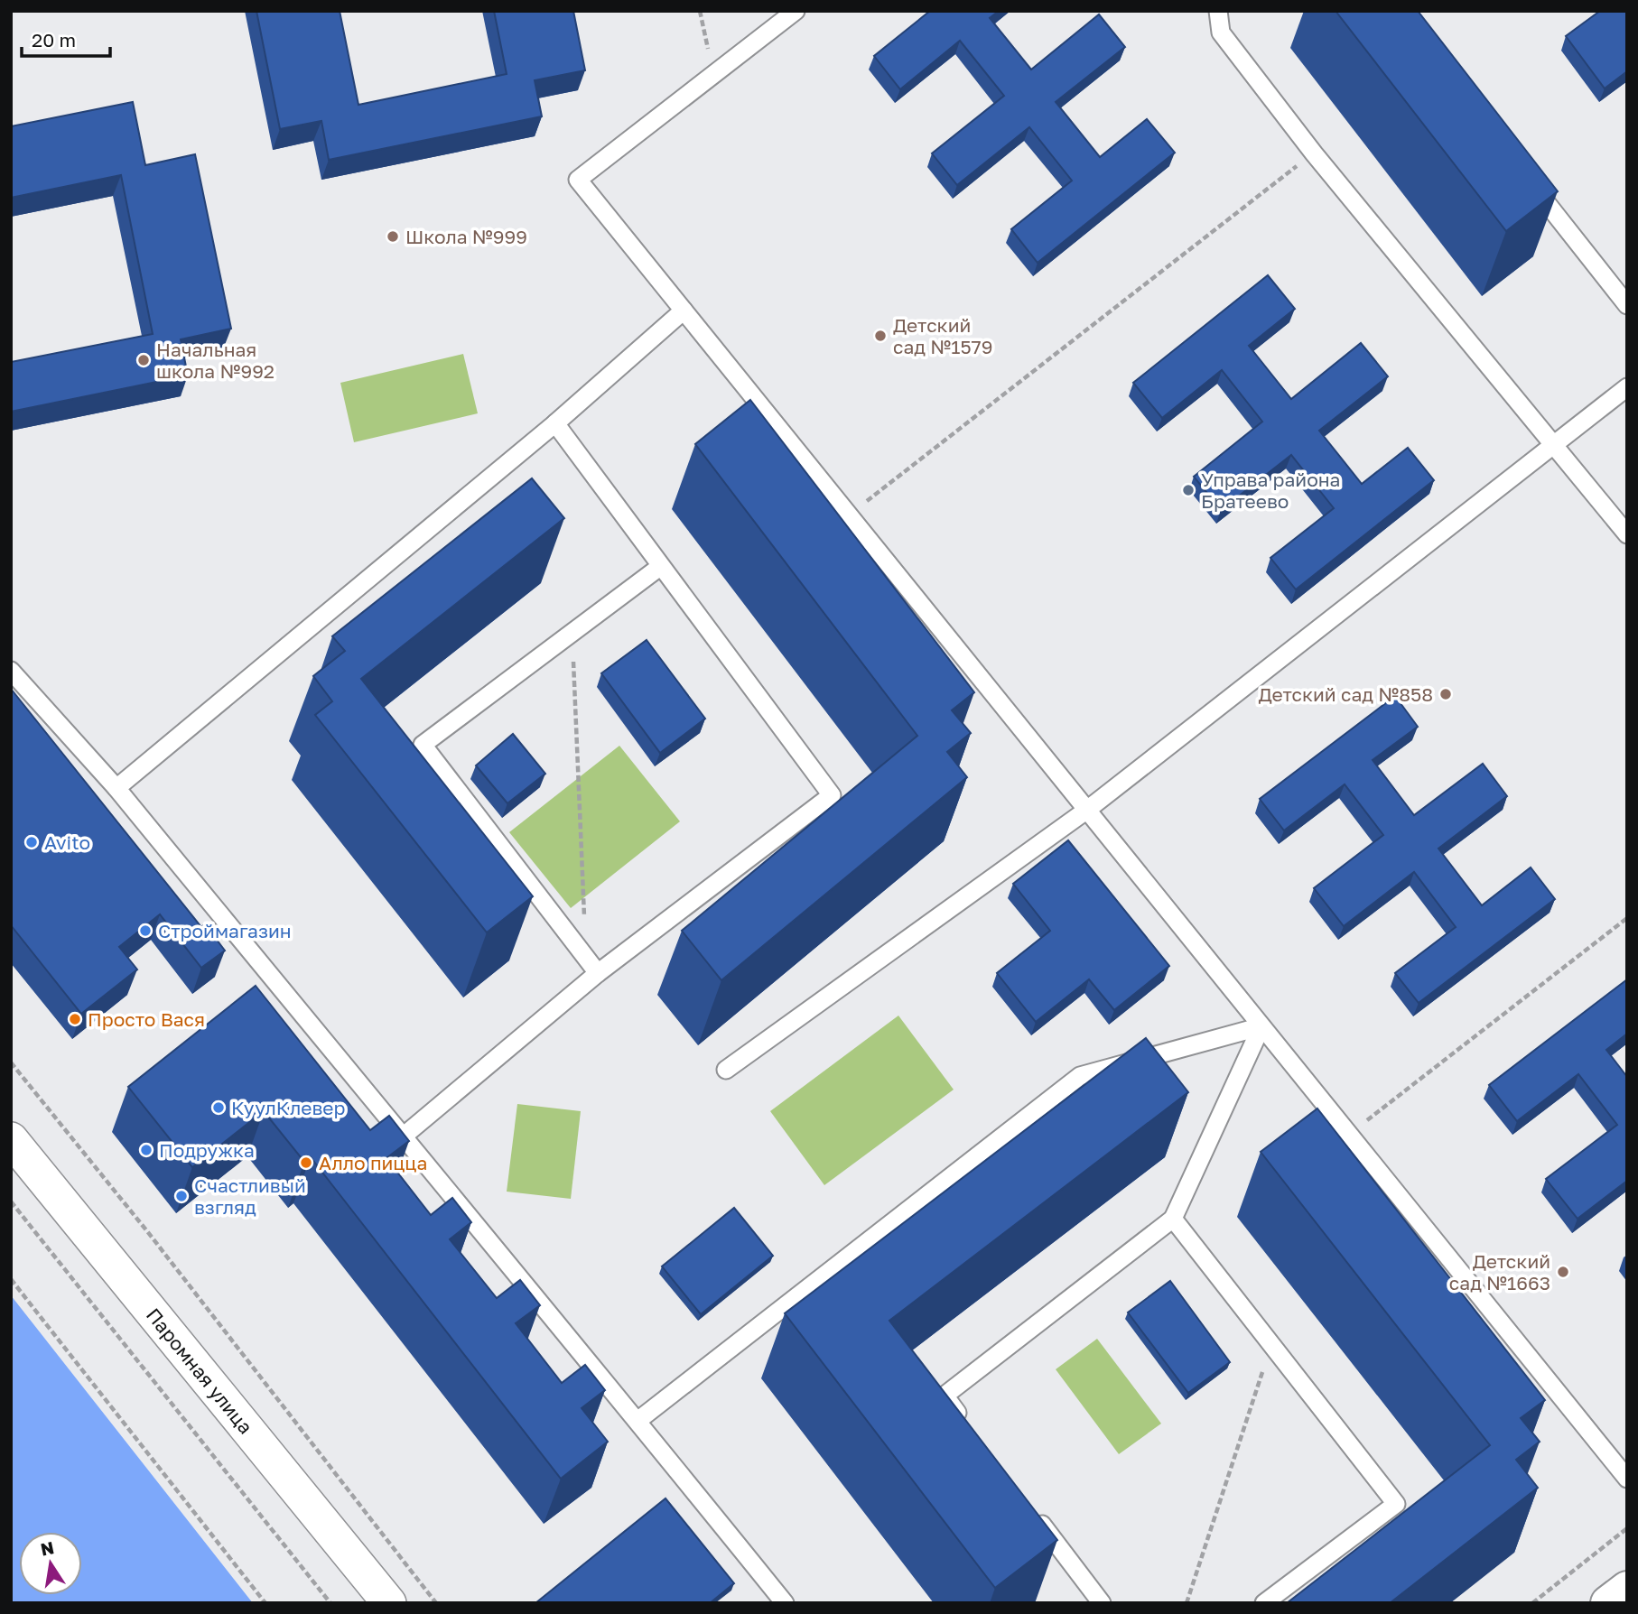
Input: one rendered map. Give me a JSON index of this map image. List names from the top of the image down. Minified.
{"streets":{"street":["Паромная улица"]},"places":["Школа №999","Детский сад №1579","Начальная школа №992","Управа района Братеево","Детский сад №858","Avito","Строймагазин","Просто Вася","КуулКлевер","Подружка","Алло пицца","Счастливый взгляд","Детский сад №1663"],"scale_bar":"20 m","north":"top"}
